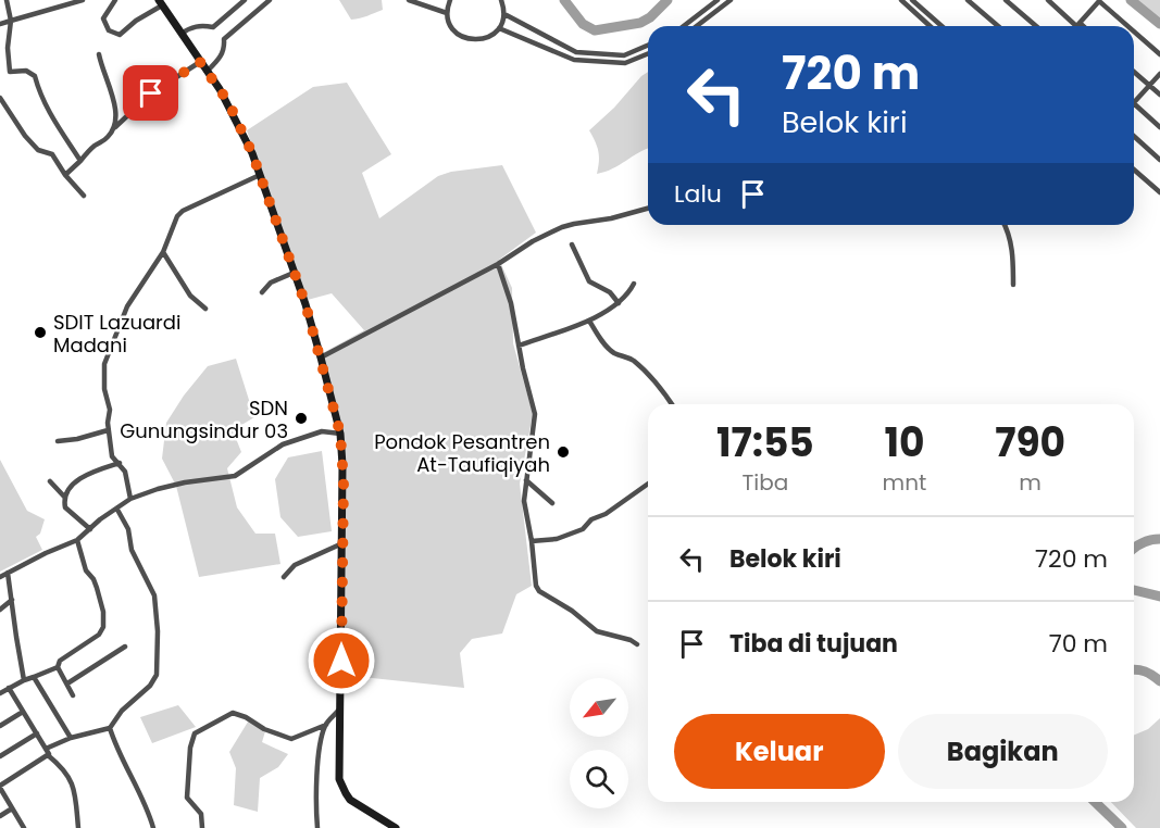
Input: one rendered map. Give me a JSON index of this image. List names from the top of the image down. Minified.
{"places":["SDIT Lazuardi Madani","SDN Gunungsindur 03","Pondok Pesantren At-Taufiqiyah"],"north":"bottom left","page":{"turn":["720 m","Belok kiri"],"then":"Lalu","eta":["17:55","Tiba","10","mnt","790","m"],"list":[{"name":"Belok kiri","value":"720 m"},{"name":"Tiba di tujuan","value":"70 m"}],"buttons":["Keluar","Bagikan"]}}
